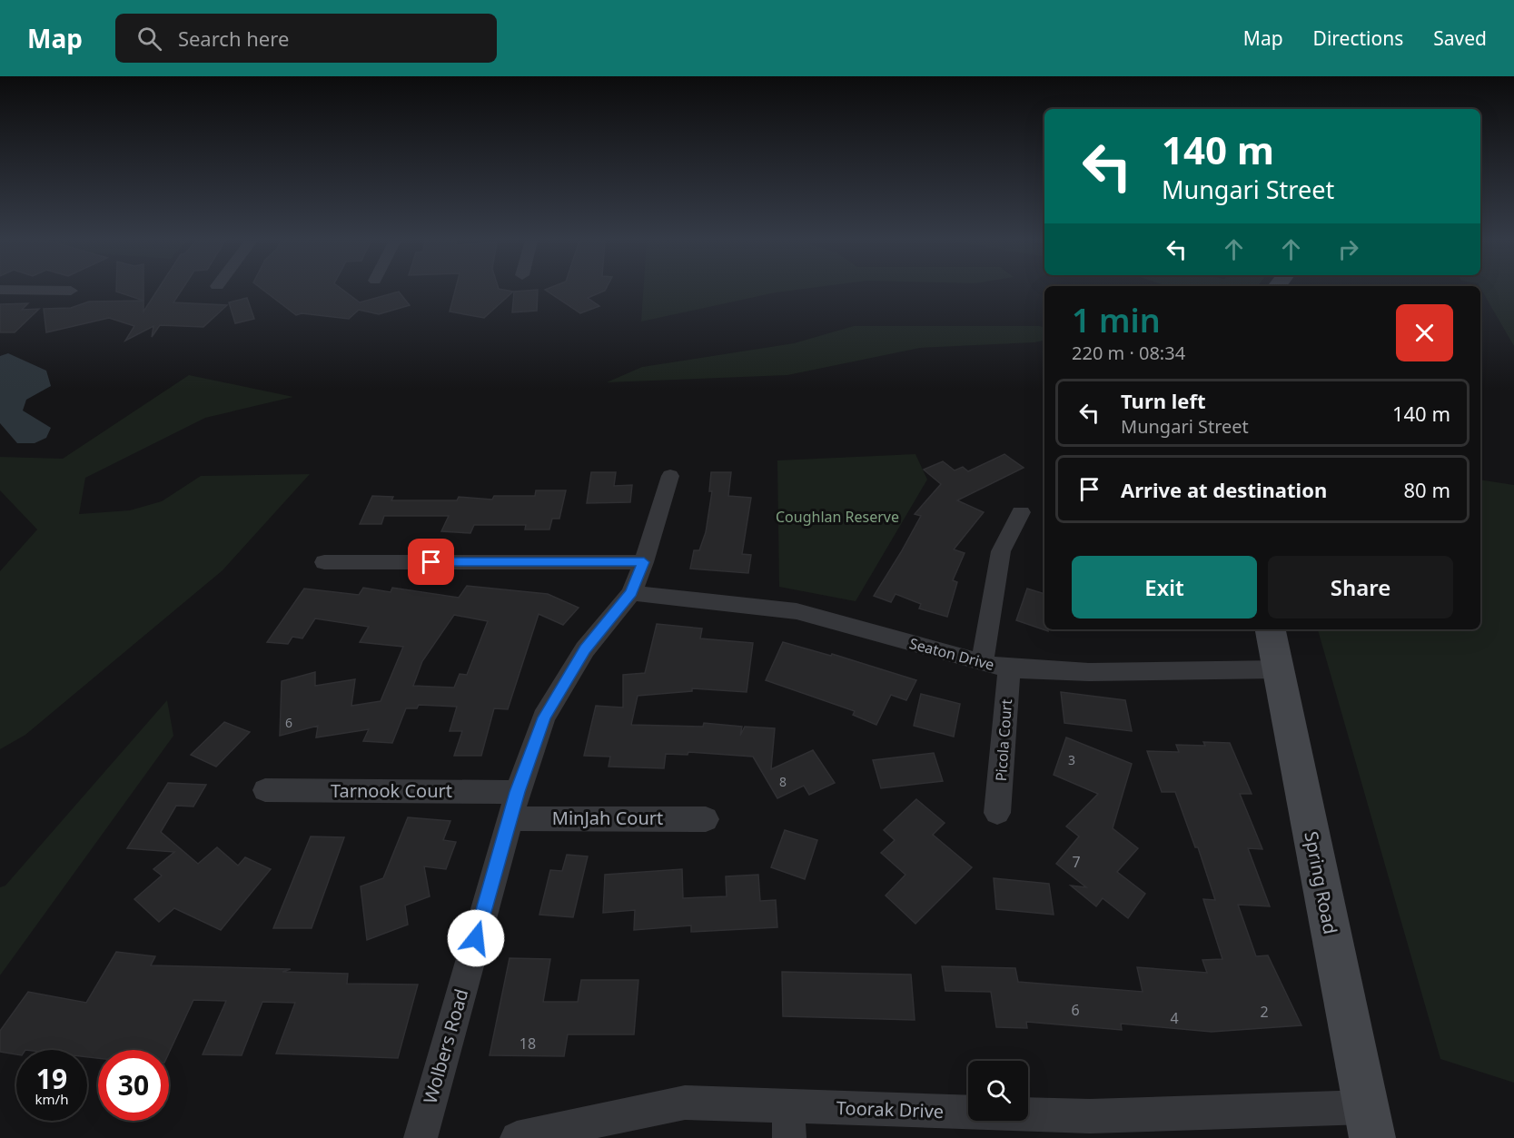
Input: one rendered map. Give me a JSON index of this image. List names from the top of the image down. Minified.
{"streets":{"main road":["Spring Road"],"street":["Seaton Drive","Picola Court","Tarnook Court","MinJah Court","Wolbers Road","Toorak Drive"]},"crossings":[["Seaton Drive","Picola Court"],["Seaton Drive","Spring Road"],["Seaton Drive","Wolbers Road"],["Tarnook Court","Wolbers Road"],["MinJah Court","Wolbers Road"],["Spring Road","Toorak Drive"]],"parks":["Coughlan Reserve"],"house_numbers":["6","3","8","7","6","2","4","18"],"page":{"header":"Map","search":"Search here","nav":["Map","Directions","Saved"],"turn":["140 m","Mungari Street"],"heading":["1 min","220 m · 08:34"],"list":[{"name":"Turn left","note":"Mungari Street","value":"140 m"},{"name":"Arrive at destination","value":"80 m"}],"buttons":["Exit","Share"],"speed":"19 km/h","limit":"30"}}
